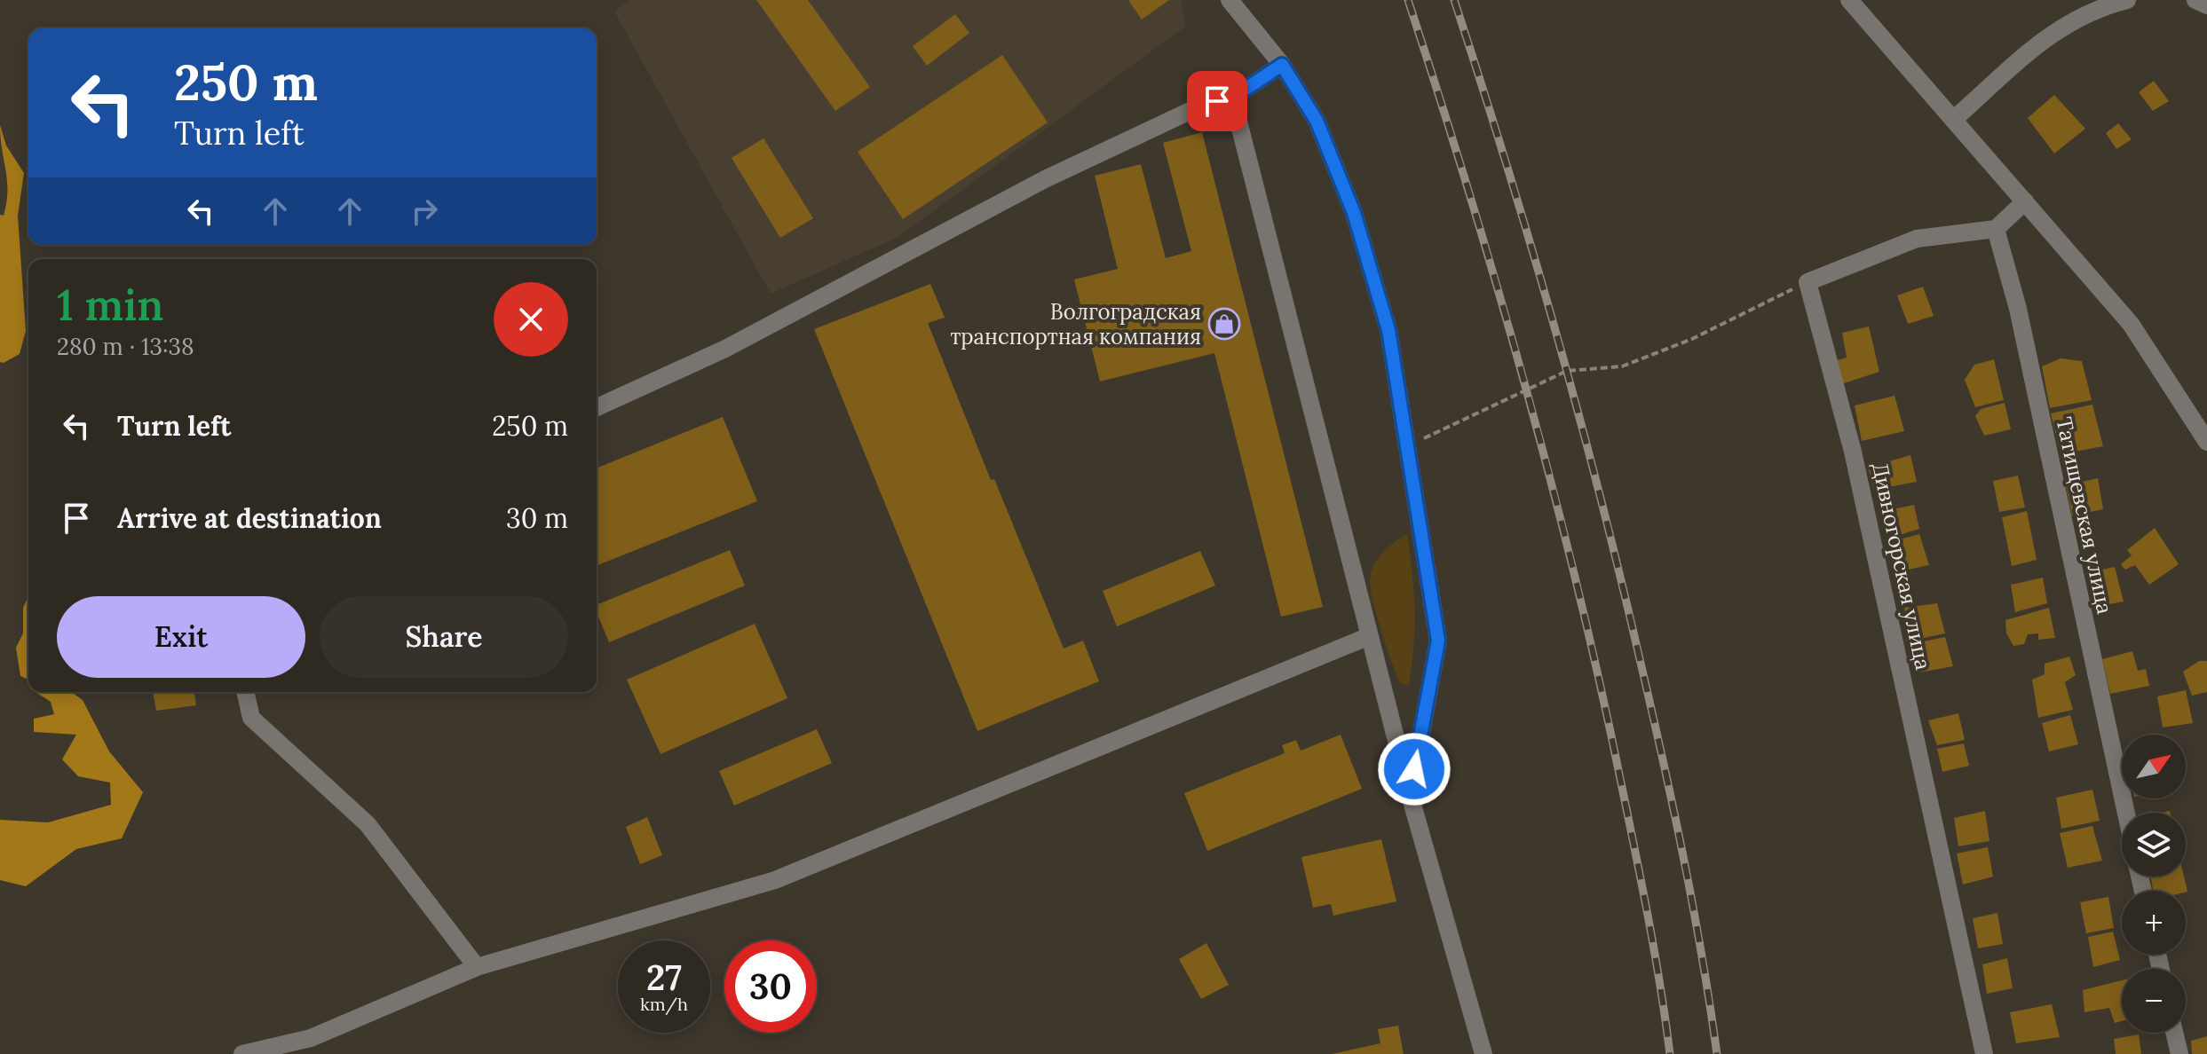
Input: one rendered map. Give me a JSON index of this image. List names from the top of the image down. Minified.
{"streets":{"street":["Татищевская улица","Дивногорская улица"]},"places":{"shop":["Волгоградская транспортная компания"]},"north":"top right","page":{"turn":["250 m","Turn left"],"heading":["1 min","280 m · 13:38"],"list":[{"name":"Turn left","value":"250 m"},{"name":"Arrive at destination","value":"30 m"}],"buttons":["Exit","Share"],"map_buttons":["+","−"],"speed":"27 km/h","limit":"30"}}
